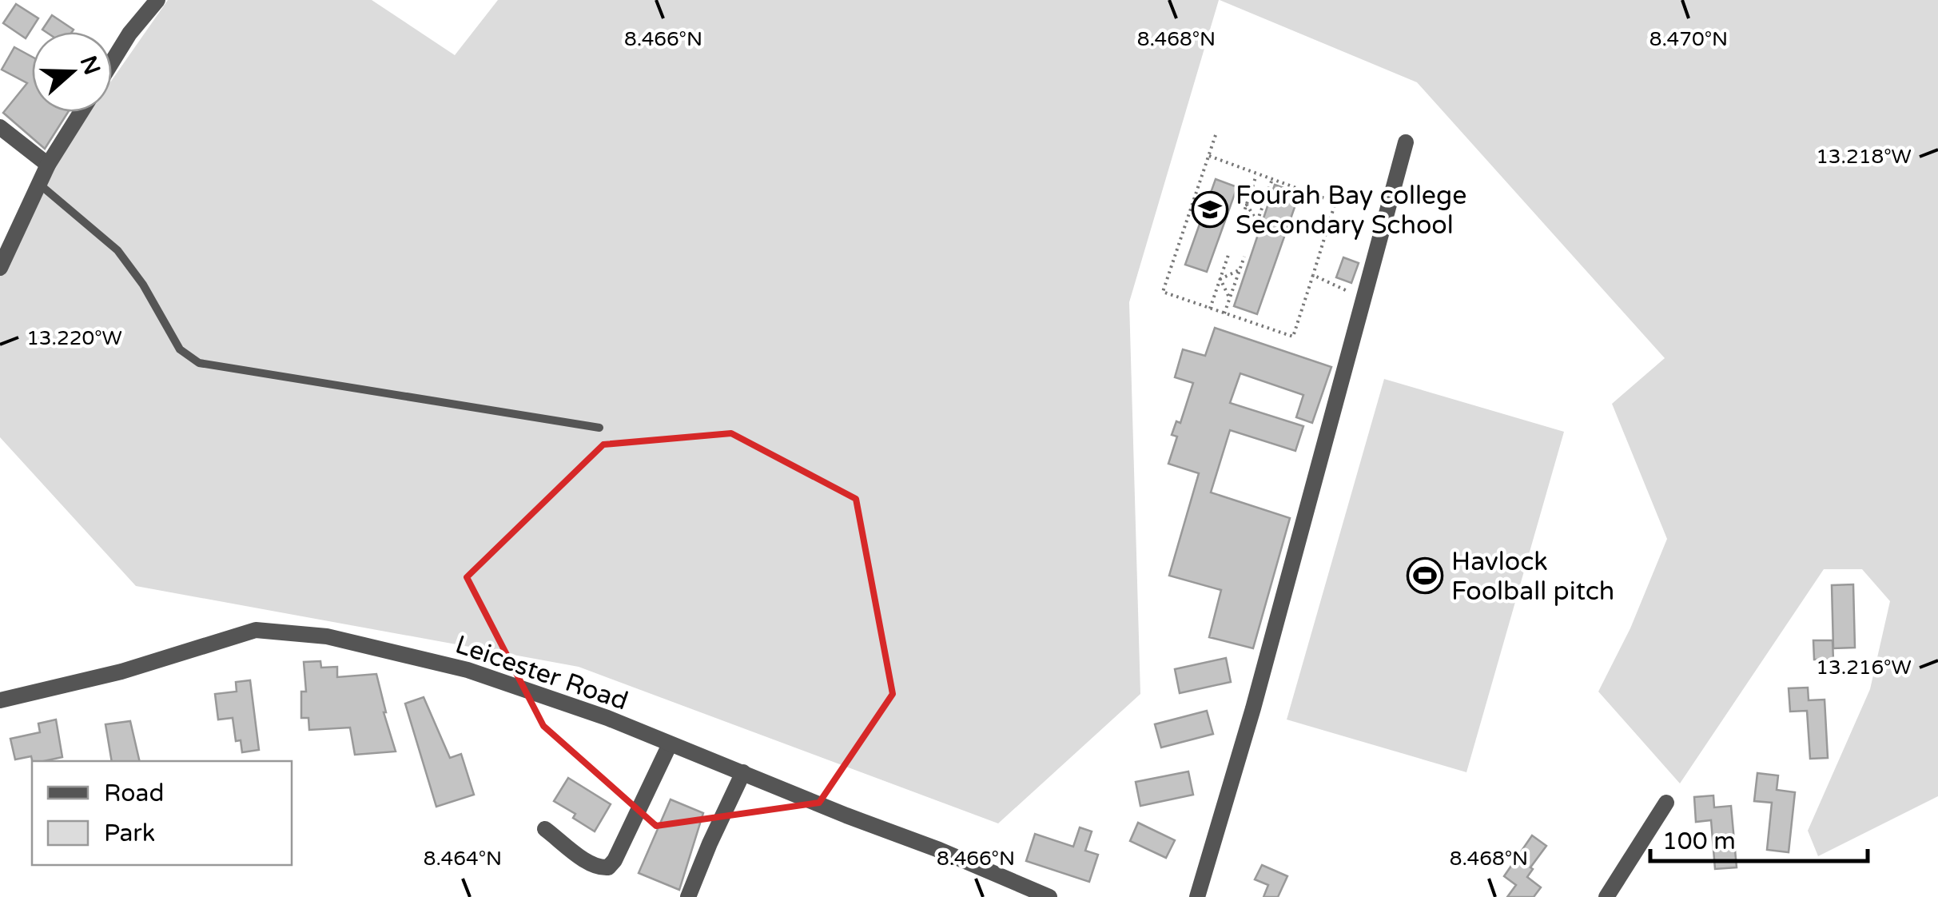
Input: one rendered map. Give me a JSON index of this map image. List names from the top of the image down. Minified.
{"streets":{"street":["Leicester Road"]},"places":{"school or university":["Fourah Bay college Secondary School"],"sports":["Havlock Foolball pitch"]},"legend":["Road","Park"],"scale_bar":"100 m","north":"right","coordinates":["8.466°N","8.468°N","8.470°N","13.218°W","13.220°W","13.216°W","8.464°N"]}
